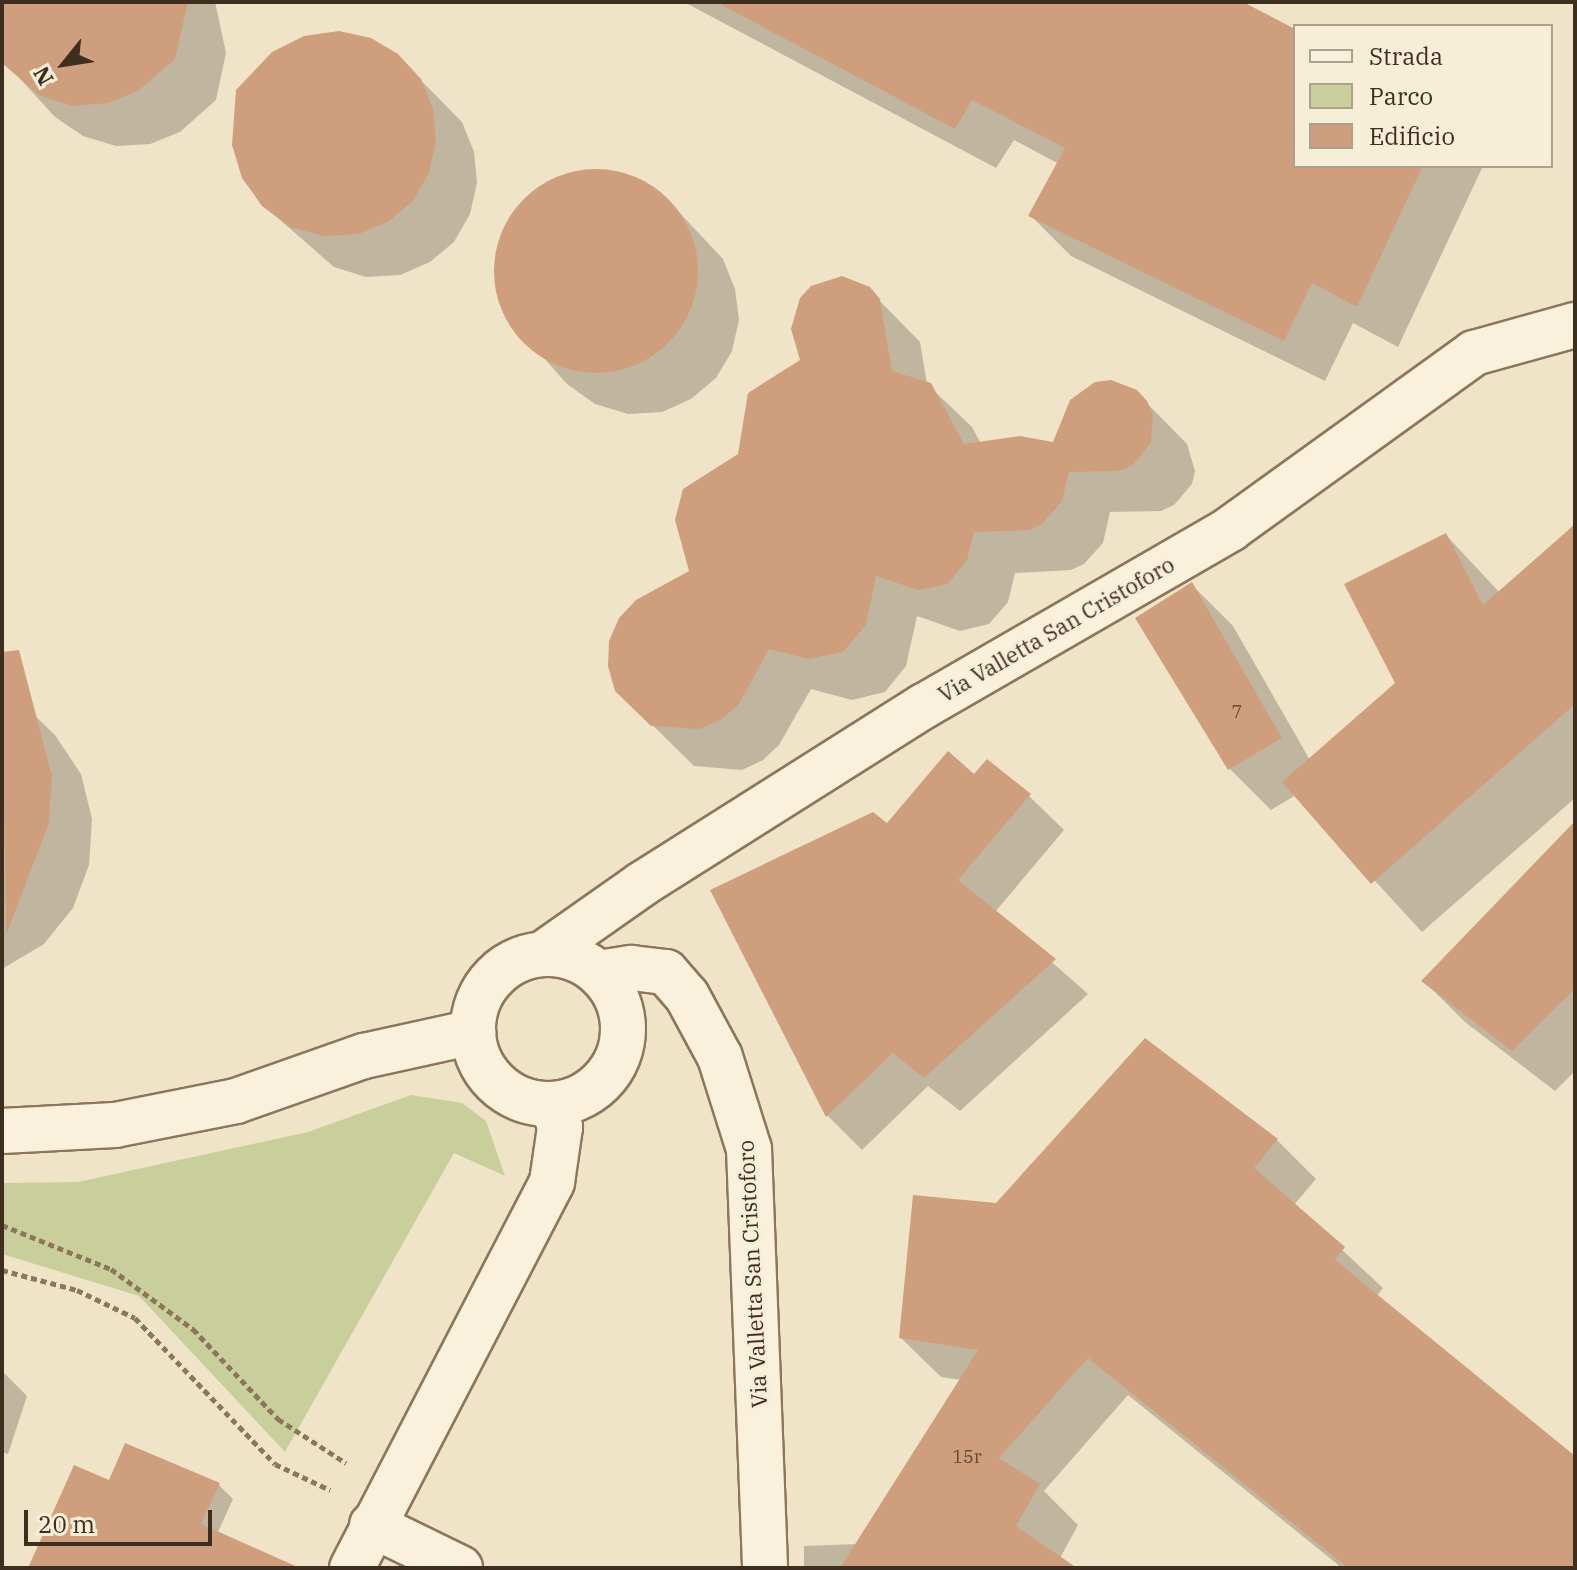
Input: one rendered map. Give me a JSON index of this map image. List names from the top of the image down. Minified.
{"streets":{"street":["Via Valletta San Cristoforo"]},"house_numbers":["7","15r"],"legend":["Strada","Parco","Edificio"],"scale_bar":"20 m","north":"bottom left"}
